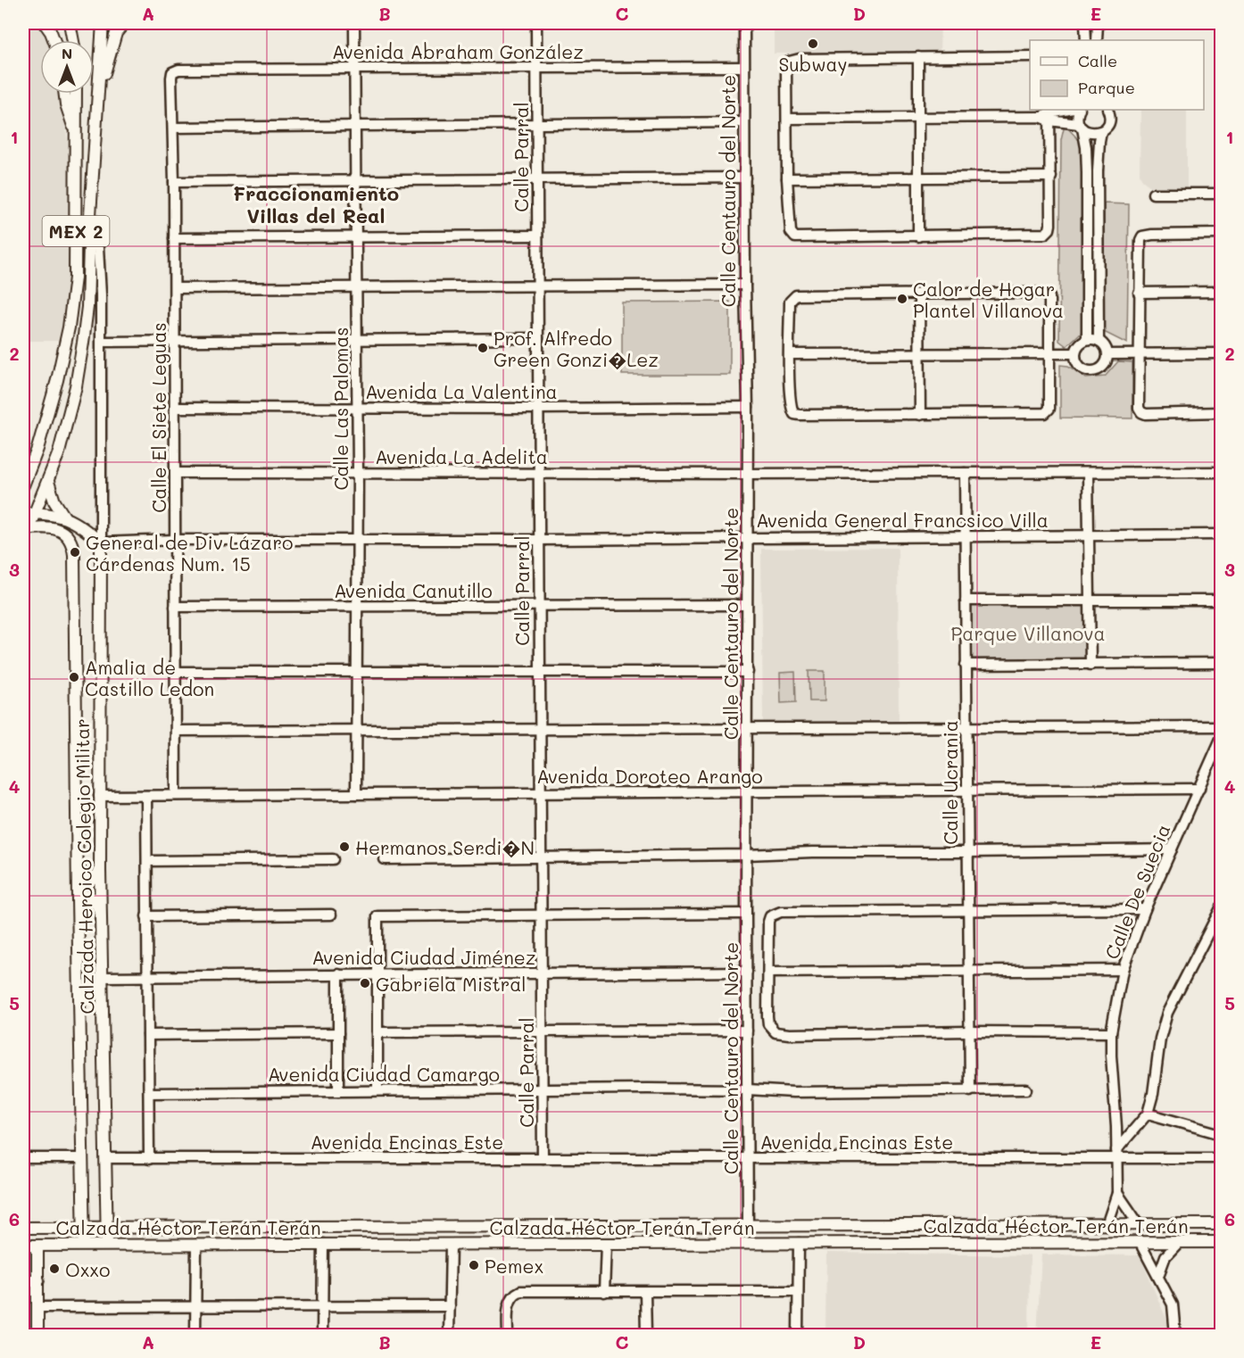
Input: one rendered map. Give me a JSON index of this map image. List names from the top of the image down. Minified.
{"streets":{"main road":["MEX 2","Calzada Heroico Colegio Militar","Calzada Héctor Terán Terán"],"street":["Avenida Abraham González","Calle Parral","Calle Centauro del Norte","Avenida La Valentina","Calle Las Palomas","Calle El Siete Leguas","Avenida La Adelita","Avenida General Francsico Villa","Avenida Canutillo","Avenida Doroteo Arango","Calle Ucrania","Calle De Suecia","Avenida Ciudad Jiménez","Avenida Ciudad Camargo","Avenida Encinas Este"]},"crossings":[["Avenida Abraham González","Calle Parral"],["Avenida Abraham González","Calle Centauro del Norte"],["Avenida Abraham González","Calle Las Palomas"],["Avenida Abraham González","Calle El Siete Leguas"],["Calle Parral","Avenida La Valentina"],["Calle Parral","Avenida La Adelita"],["Calle Parral","Avenida General Francsico Villa"],["Calle Parral","Avenida Canutillo"],["Calle Parral","Avenida Doroteo Arango"],["Calle Parral","Avenida Ciudad Jiménez"],["Calle Parral","Avenida Ciudad Camargo"],["Calle Parral","Avenida Encinas Este"],["Calle Centauro del Norte","Avenida La Valentina"],["Calle Centauro del Norte","Avenida La Adelita"],["Calle Centauro del Norte","Avenida General Francsico Villa"],["Calle Centauro del Norte","Avenida Canutillo"],["Calle Centauro del Norte","Avenida Doroteo Arango"],["Calle Centauro del Norte","Avenida Ciudad Jiménez"],["Calle Centauro del Norte","Avenida Ciudad Camargo"],["Calle Centauro del Norte","Avenida Encinas Este"],["Calle Centauro del Norte","Calzada Héctor Terán Terán"],["MEX 2","Calzada Heroico Colegio Militar"],["Avenida La Valentina","Calle Las Palomas"],["Avenida La Valentina","Calle El Siete Leguas"],["Calle Las Palomas","Avenida La Adelita"],["Calle Las Palomas","Avenida General Francsico Villa"],["Calle Las Palomas","Avenida Canutillo"],["Calle Las Palomas","Avenida Doroteo Arango"],["Calle El Siete Leguas","Avenida La Adelita"],["Calle El Siete Leguas","Avenida General Francsico Villa"],["Calle El Siete Leguas","Avenida Canutillo"],["Calle El Siete Leguas","Avenida Doroteo Arango"],["Avenida La Adelita","Calle Ucrania"],["Avenida General Francsico Villa","Calle Ucrania"],["Avenida General Francsico Villa","Calzada Heroico Colegio Militar"],["Avenida Doroteo Arango","Calle Ucrania"],["Avenida Doroteo Arango","Calzada Heroico Colegio Militar"],["Avenida Doroteo Arango","Calle De Suecia"],["Calle Ucrania","Avenida Ciudad Camargo"],["Calzada Heroico Colegio Militar","Avenida Ciudad Jiménez"],["Calzada Heroico Colegio Militar","Avenida Encinas Este"],["Calzada Heroico Colegio Militar","Calzada Héctor Terán Terán"],["Calle De Suecia","Avenida Encinas Este"],["Calle De Suecia","Calzada Héctor Terán Terán"]],"districts":["Fraccionamiento Villas del Real"],"parks":["Parque Villanova"],"places":["Subway","Calor de Hogar Plantel Villanova","Prof. Alfredo Green Gonzi�Lez","General de Div Lázaro Cárdenas Num. 15","Amalia de Castillo Ledon","Hermanos Serdi�N","Gabriela Mistral","Pemex","Oxxo"],"legend":["Calle","Parque"],"north":"top","grid":{"columns":["A","B","C","D","E"],"rows":["1","2","3","4","5","6"]}}
